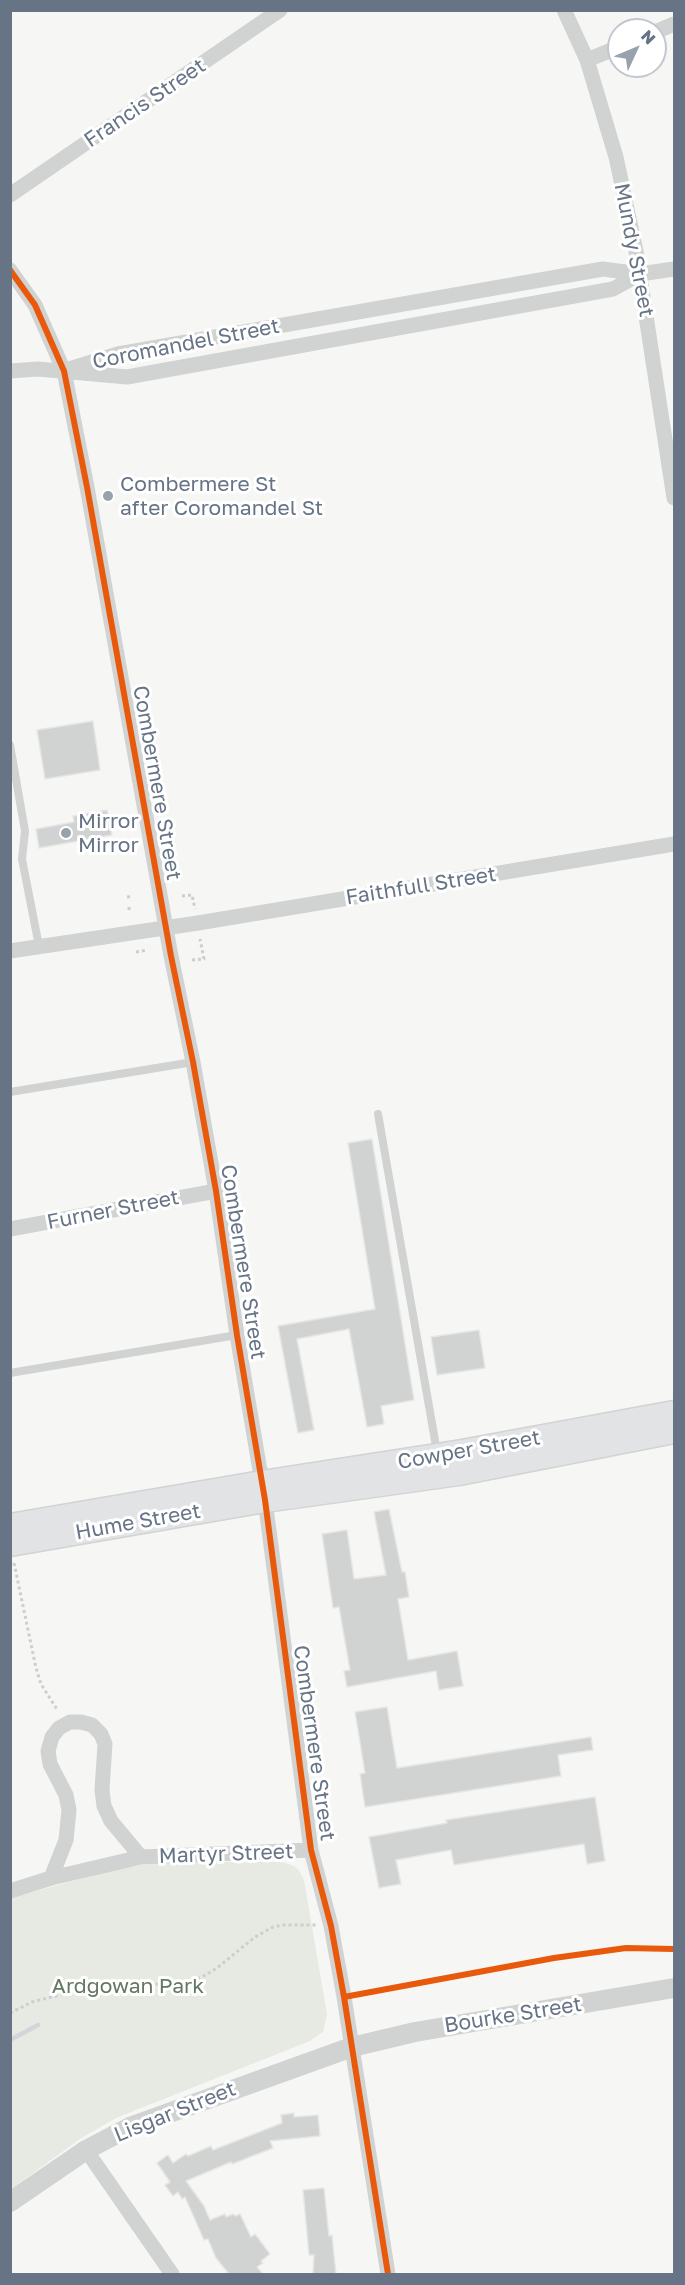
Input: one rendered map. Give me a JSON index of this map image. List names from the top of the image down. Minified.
{"streets":{"main road":["Cowper Street","Hume Street"],"street":["Francis Street","Mundy Street","Coromandel Street","Combermere Street","Faithfull Street","Furner Street","Martyr Street","Bourke Street","Lisgar Street"]},"crossings":[["Mundy Street","Coromandel Street"],["Coromandel Street","Combermere Street"],["Combermere Street","Faithfull Street"],["Combermere Street","Furner Street"],["Combermere Street","Cowper Street"],["Combermere Street","Hume Street"],["Combermere Street","Martyr Street"],["Combermere Street","Bourke Street"],["Combermere Street","Lisgar Street"],["Cowper Street","Hume Street"],["Bourke Street","Lisgar Street"]],"parks":["Ardgowan Park"],"places":["Combermere St after Coromandel St","Mirror Mirror"],"north":"top right"}
